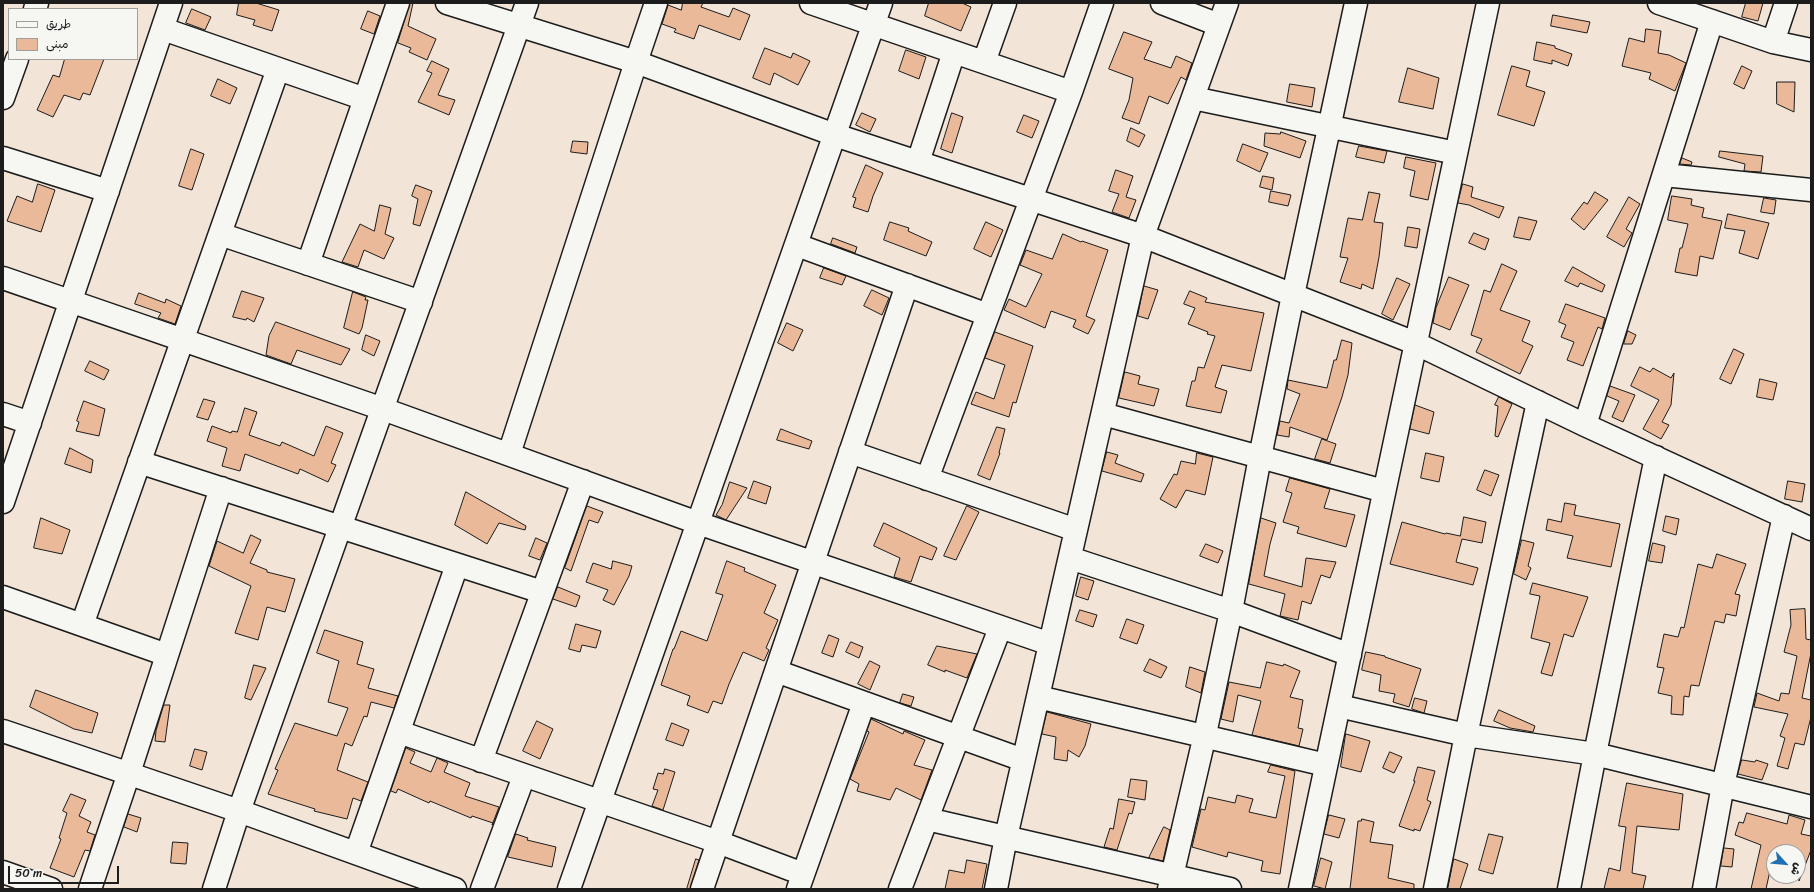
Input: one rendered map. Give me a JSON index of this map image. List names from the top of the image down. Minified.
{"legend":["طريق","مبنى"],"scale_bar":"50 m","north":"bottom right"}
